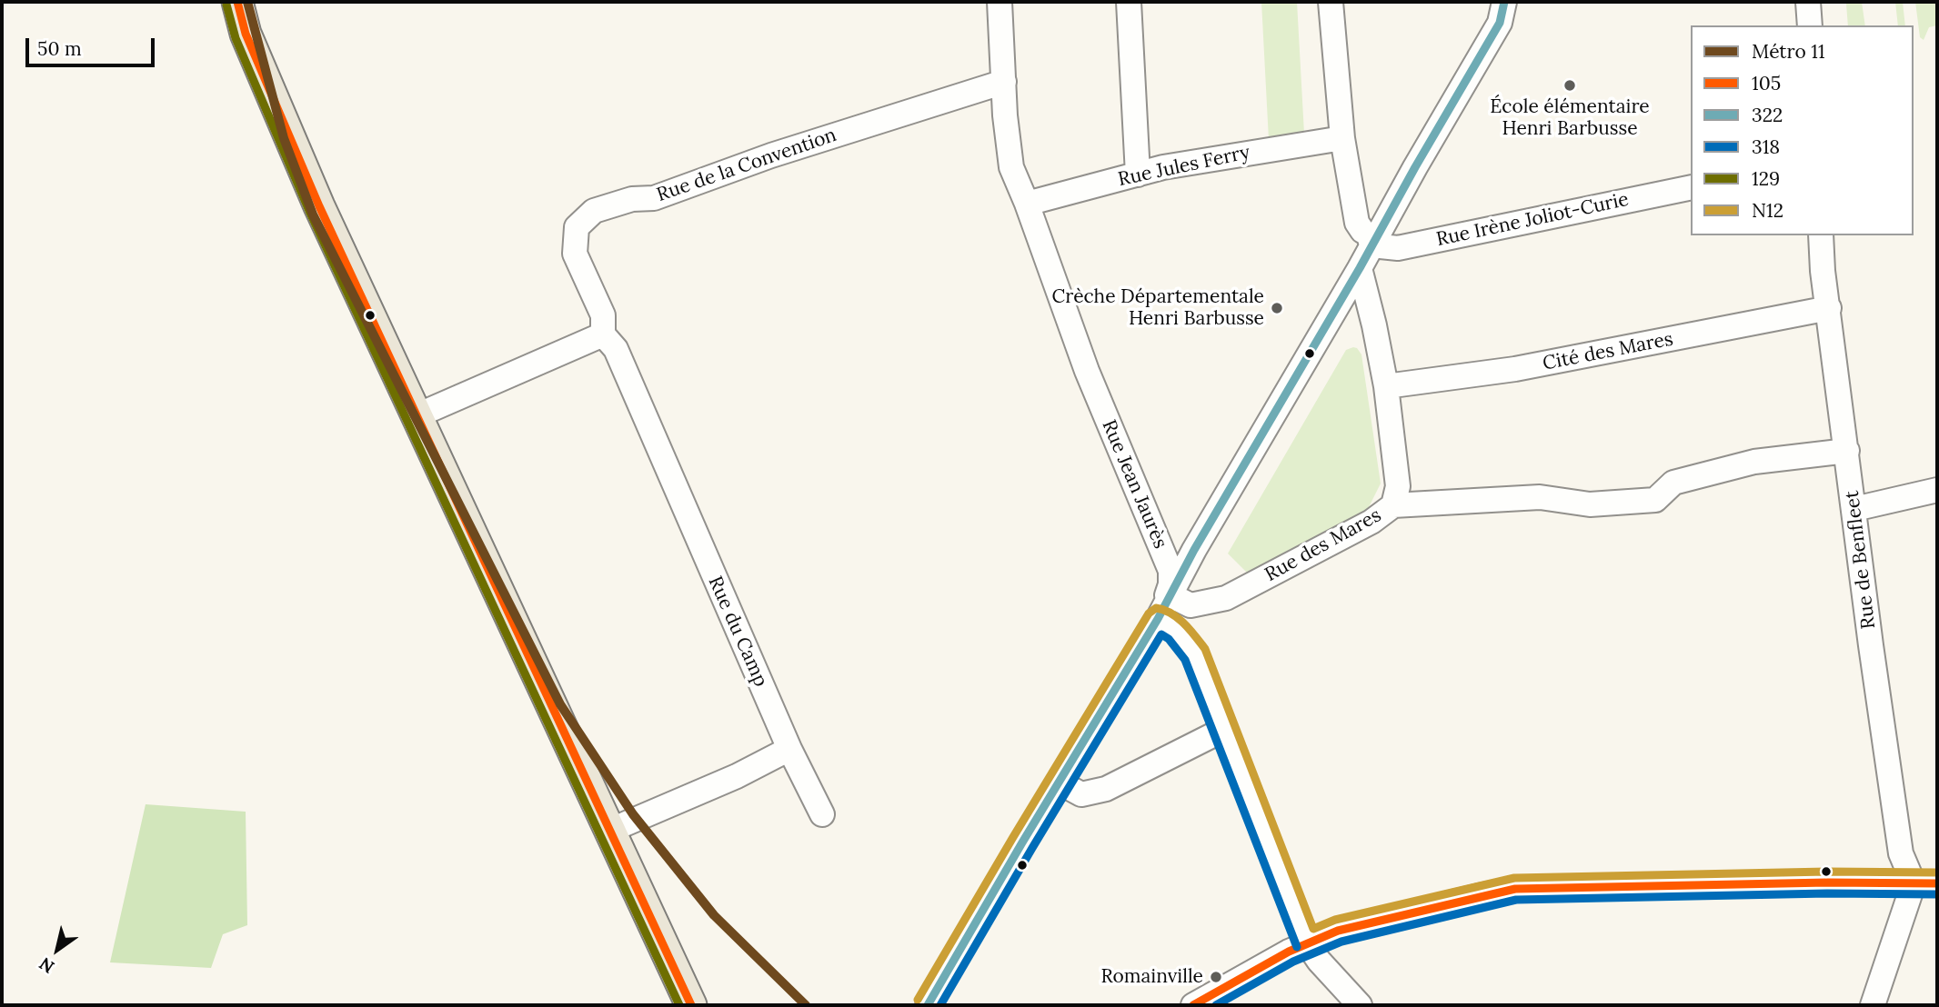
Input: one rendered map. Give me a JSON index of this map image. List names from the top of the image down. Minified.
{"streets":{"street":["Rue de la Convention","Rue Jules Ferry","Rue Irène Joliot-Curie","Cité des Mares","Rue Jean Jaurès","Rue des Mares","Rue de Benfleet","Rue du Camp"]},"crossings":[["Rue de la Convention","Rue Jean Jaurès"],["Rue de la Convention","Rue du Camp"],["Rue Jules Ferry","Rue Jean Jaurès"],["Cité des Mares","Rue des Mares"],["Cité des Mares","Rue de Benfleet"]],"places":["École élémentaire Henri Barbusse","Crèche Départementale Henri Barbusse","Romainville"],"lines":["metro line 11","transit line 105","transit line 322","transit line 129","transit line N12","transit line 318"],"legend":["Métro 11","105","322","318","129","N12"],"scale_bar":"50 m","north":"bottom left"}
